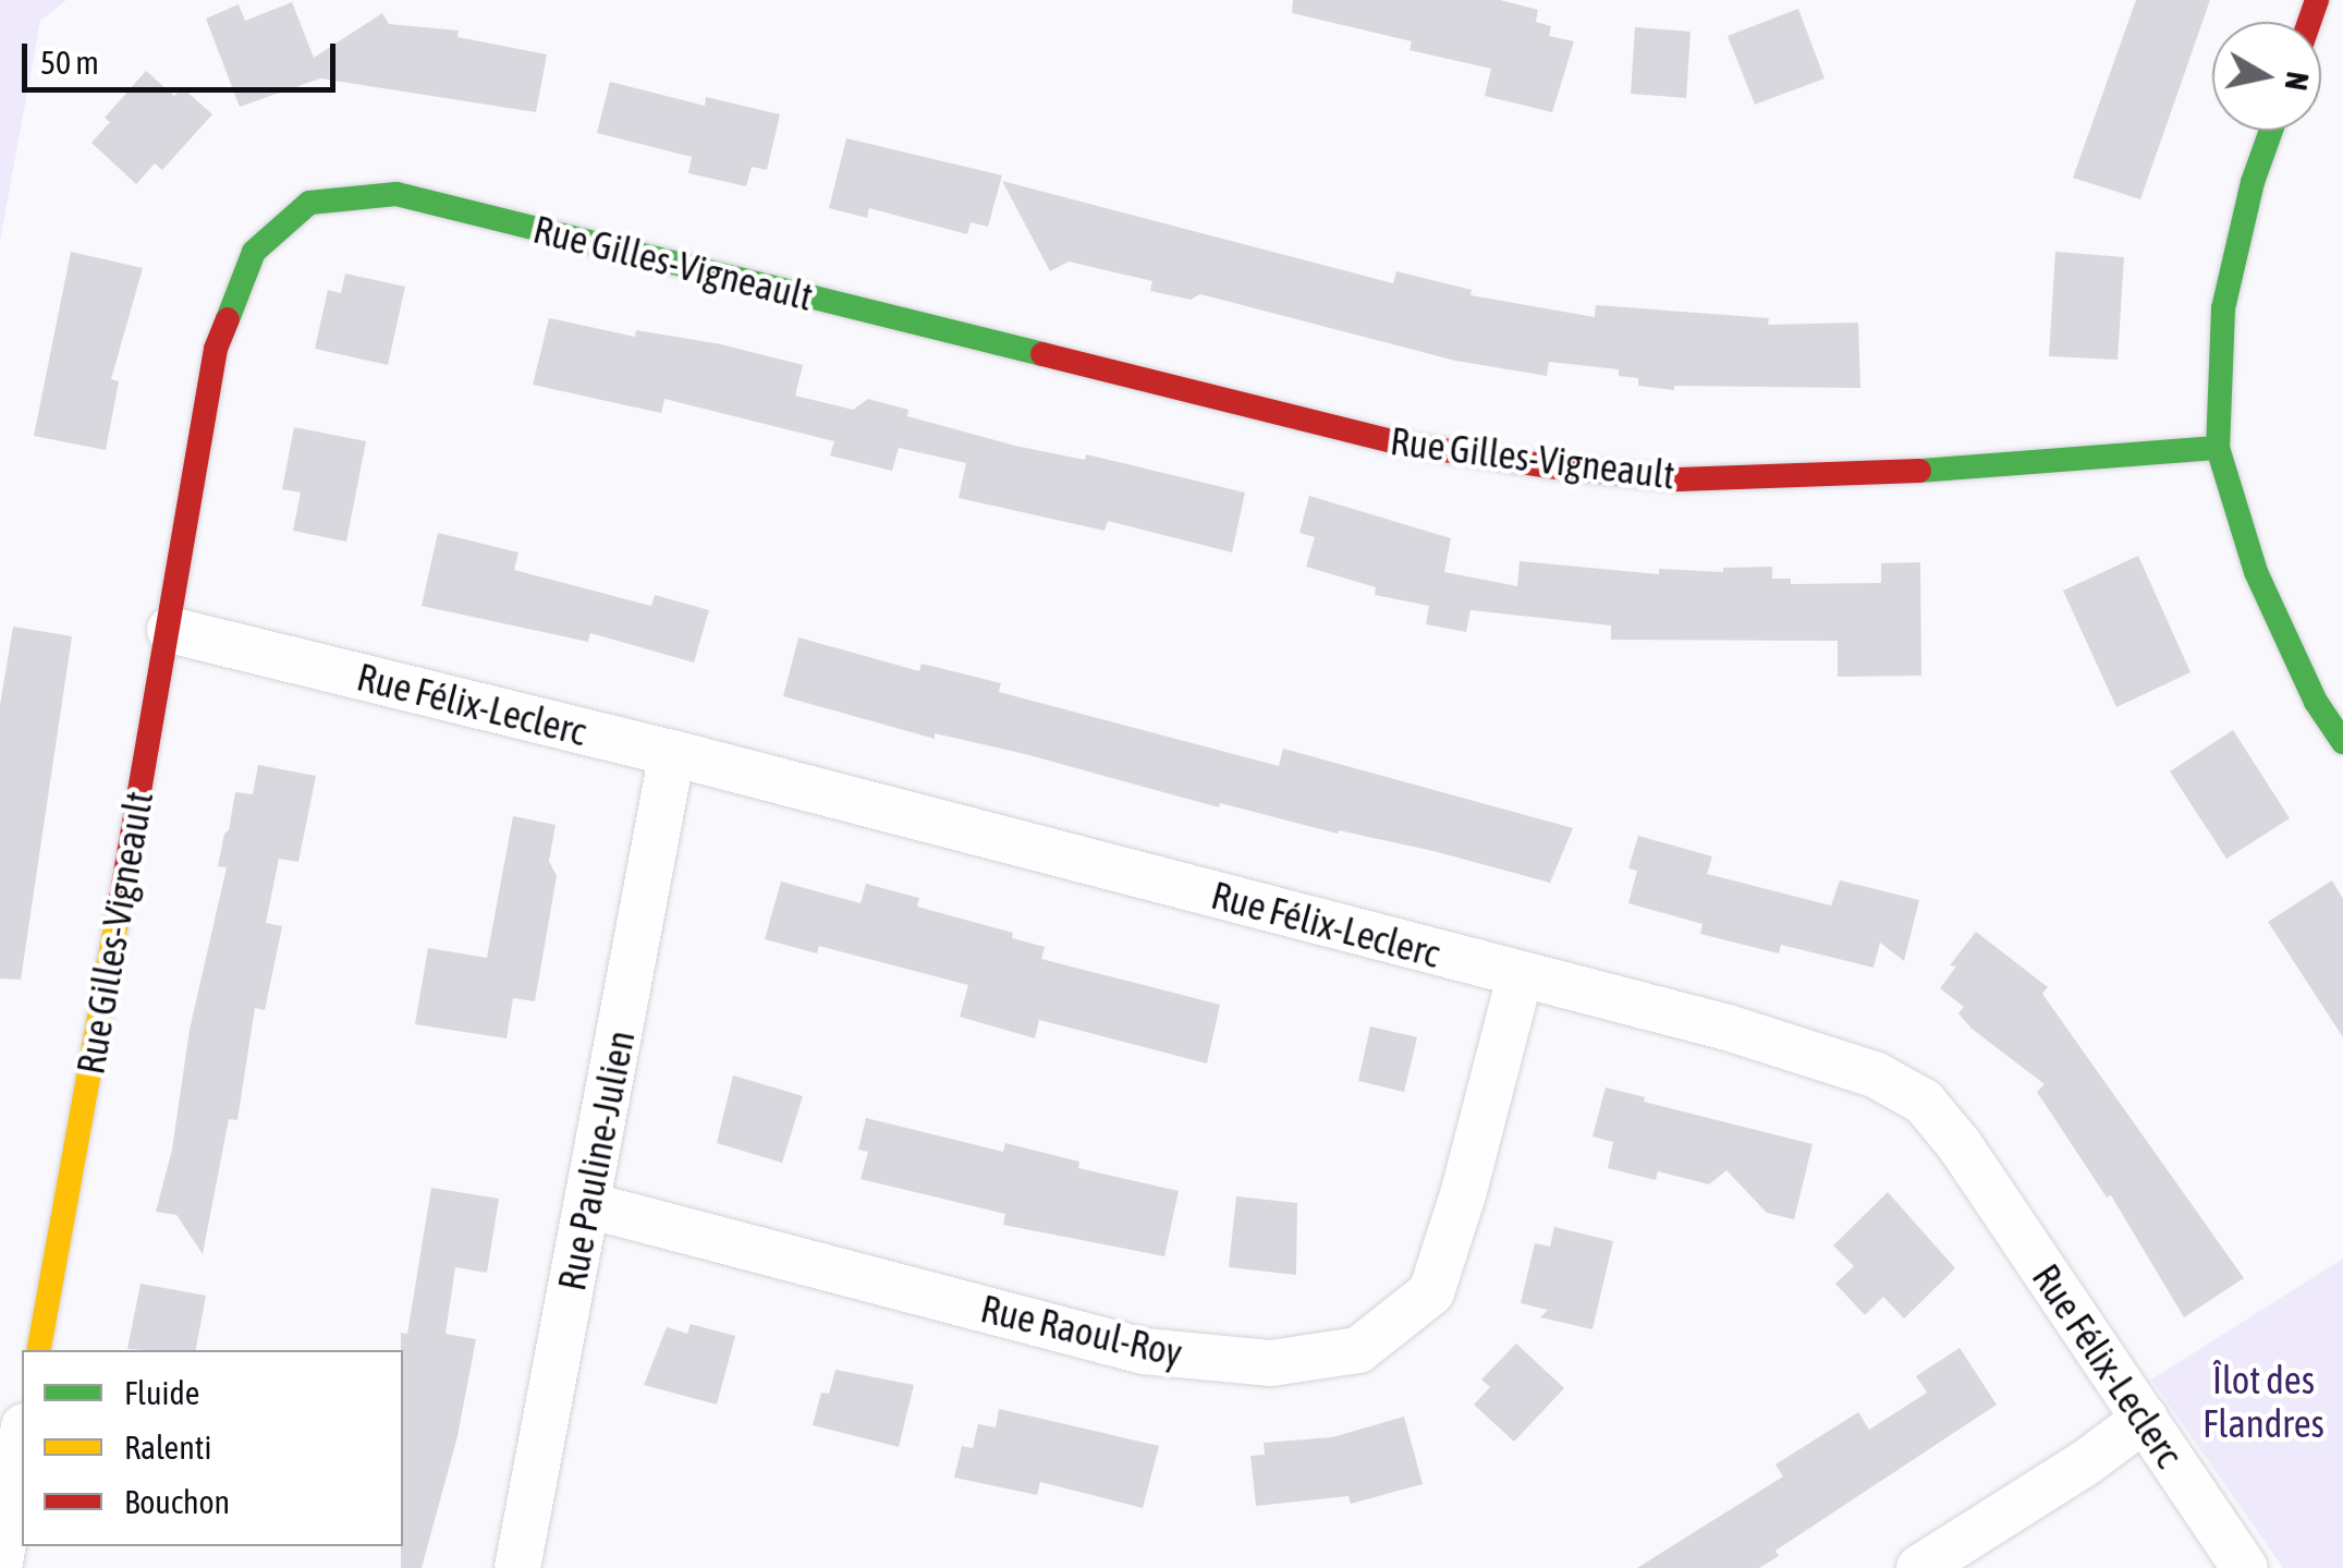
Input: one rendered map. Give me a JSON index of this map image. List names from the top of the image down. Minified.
{"streets":{"street":["Rue Gilles-Vigneault","Rue Félix-Leclerc","Rue Pauline-Julien","Rue Raoul-Roy"]},"crossings":[["Rue Gilles-Vigneault","Rue Félix-Leclerc"],["Rue Félix-Leclerc","Rue Pauline-Julien"],["Rue Félix-Leclerc","Rue Raoul-Roy"],["Rue Pauline-Julien","Rue Raoul-Roy"]],"parks":["Îlot des Flandres"],"legend":["Fluide","Ralenti","Bouchon"],"scale_bar":"50 m","north":"right"}
